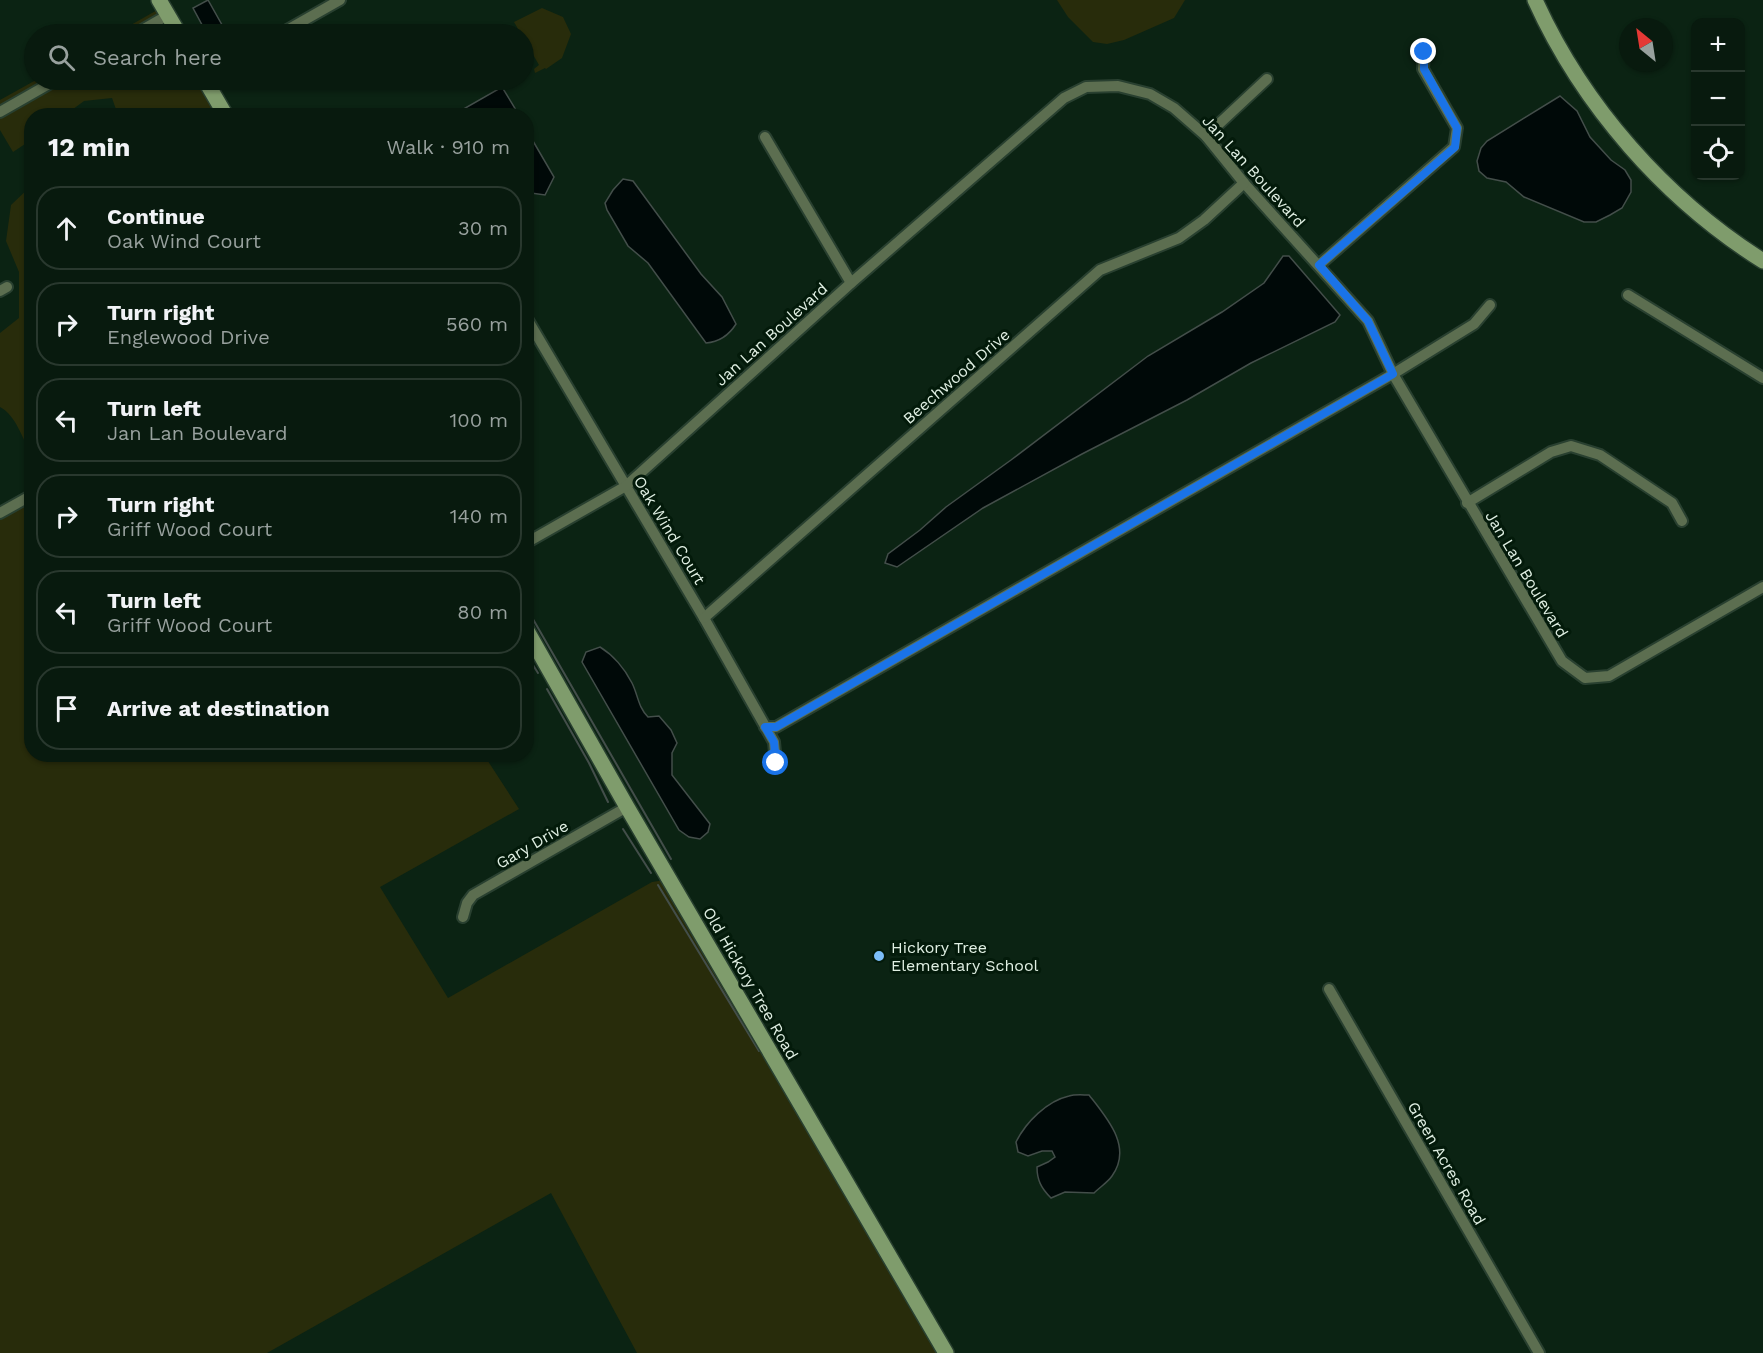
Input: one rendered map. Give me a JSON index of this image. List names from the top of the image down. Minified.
{"streets":{"street":["Jan Lan Boulevard","Beechwood Drive","Oak Wind Court","Gary Drive","Old Hickory Tree Road","Green Acres Road"]},"crossings":[["Jan Lan Boulevard","Beechwood Drive"],["Jan Lan Boulevard","Oak Wind Court"],["Beechwood Drive","Oak Wind Court"],["Gary Drive","Old Hickory Tree Road"]],"places":["Hickory Tree Elementary School"],"north":"top left","page":{"map_buttons":["+","−"],"search":"Search here","heading":["12 min","Walk · 910 m"],"list":[["Continue","Oak Wind Court","30 m"],["Turn right","Englewood Drive","560 m"],["Turn left","Jan Lan Boulevard","100 m"],["Turn right","Griff Wood Court","140 m"],["Turn left","Griff Wood Court","80 m"],"Arrive at destination"]}}
